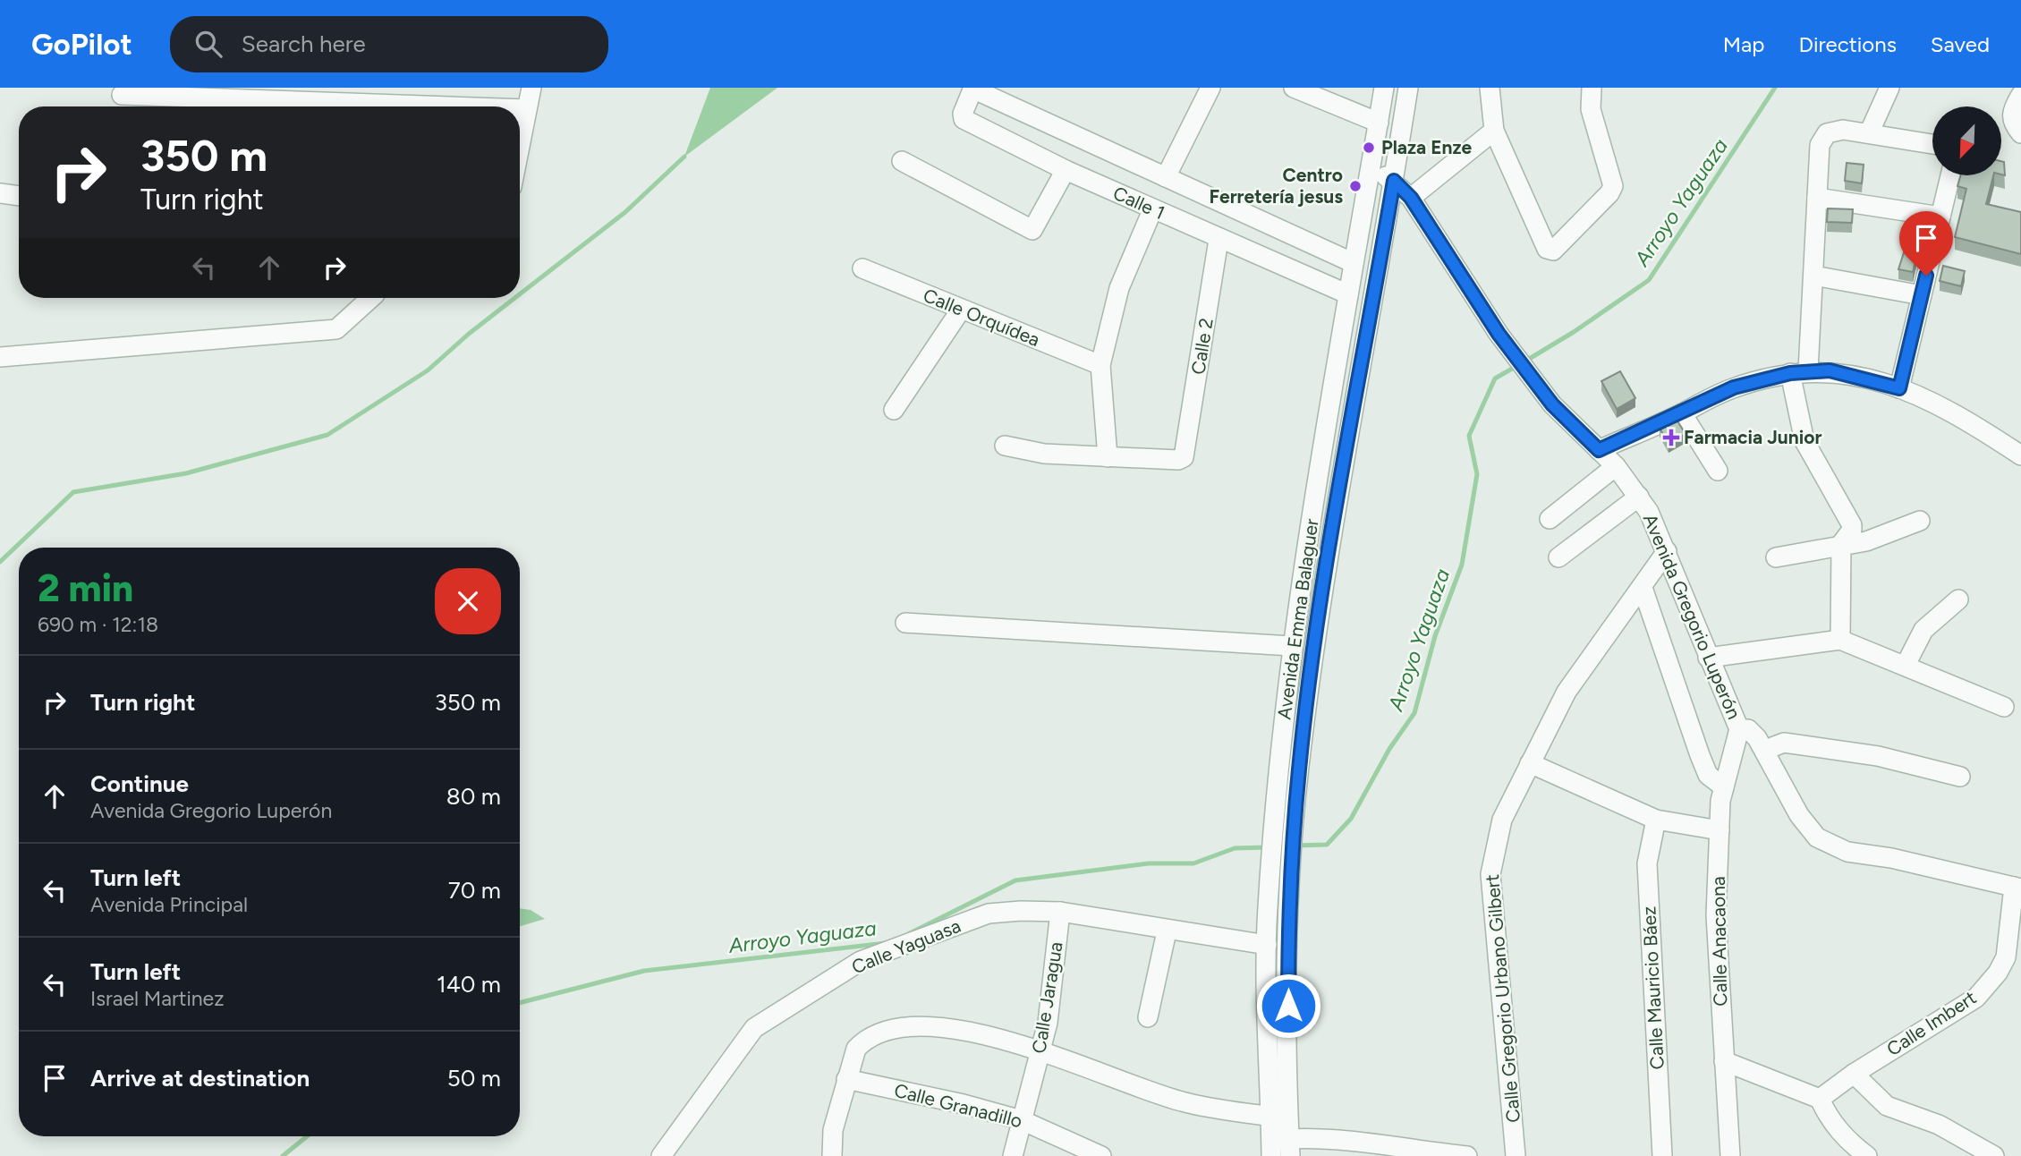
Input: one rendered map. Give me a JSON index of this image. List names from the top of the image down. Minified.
{"streets":{"street":["Calle 1","Calle Orquídea","Calle 2","Avenida Gregorio Luperón","Avenida Emma Balaguer","Calle Anacaona","Calle Yaguasa","Calle Mauricio Báez","Calle Jaragua","Calle Gregorio Urbano Gilbert","Calle Imbert","Calle Granadillo"]},"crossings":[["Calle 1","Calle 2"],["Calle 1","Avenida Emma Balaguer"],["Avenida Gregorio Luperón","Avenida Emma Balaguer"],["Avenida Gregorio Luperón","Calle Anacaona"],["Avenida Gregorio Luperón","Calle Gregorio Urbano Gilbert"],["Avenida Emma Balaguer","Calle Yaguasa"],["Calle Yaguasa","Calle Jaragua"],["Calle Jaragua","Calle Granadillo"]],"water":["Arroyo Yaguaza"],"places":{"other":["Plaza Enze","Centro Ferretería jesus"],"health":["Farmacia Junior"]},"north":"bottom left","page":{"header":"GoPilot","search":"Search here","nav":["Map","Directions","Saved"],"turn":["350 m","Turn right"],"heading":["2 min","690 m · 12:18"],"list":[{"name":"Turn right","value":"350 m"},{"name":"Continue","note":"Avenida Gregorio Luperón","value":"80 m"},{"name":"Turn left","note":"Avenida Principal","value":"70 m"},{"name":"Turn left","note":"Israel Martinez","value":"140 m"},{"name":"Arrive at destination","value":"50 m"}]}}
